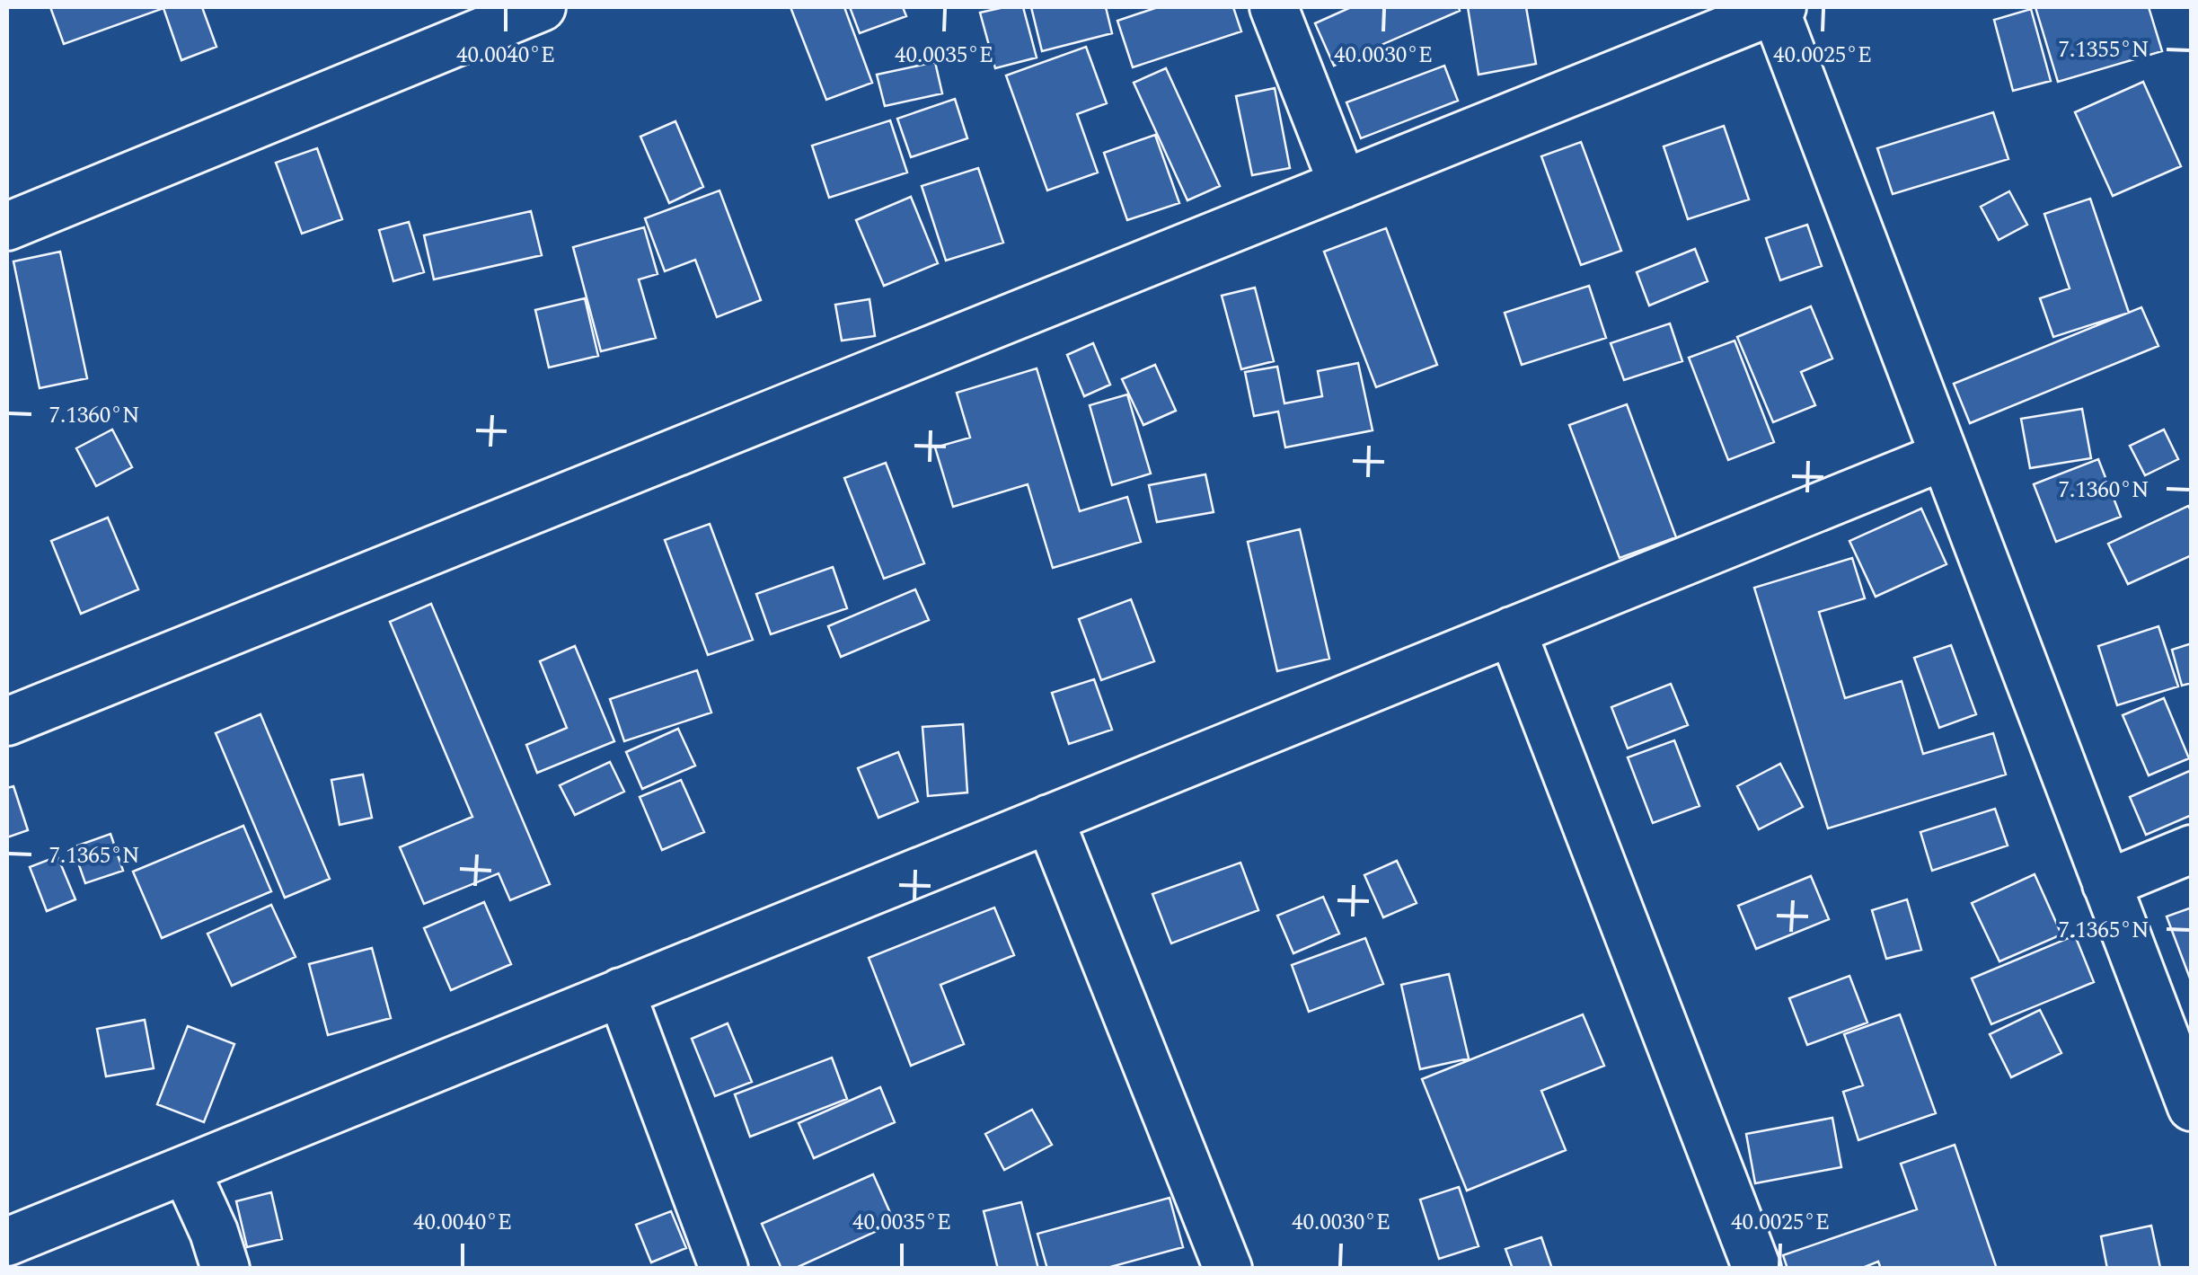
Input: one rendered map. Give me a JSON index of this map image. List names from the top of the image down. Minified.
{"coordinates":["7.1355°N","40.0040°E","40.0035°E","40.0030°E","40.0025°E","7.1360°N","7.1365°N"]}
